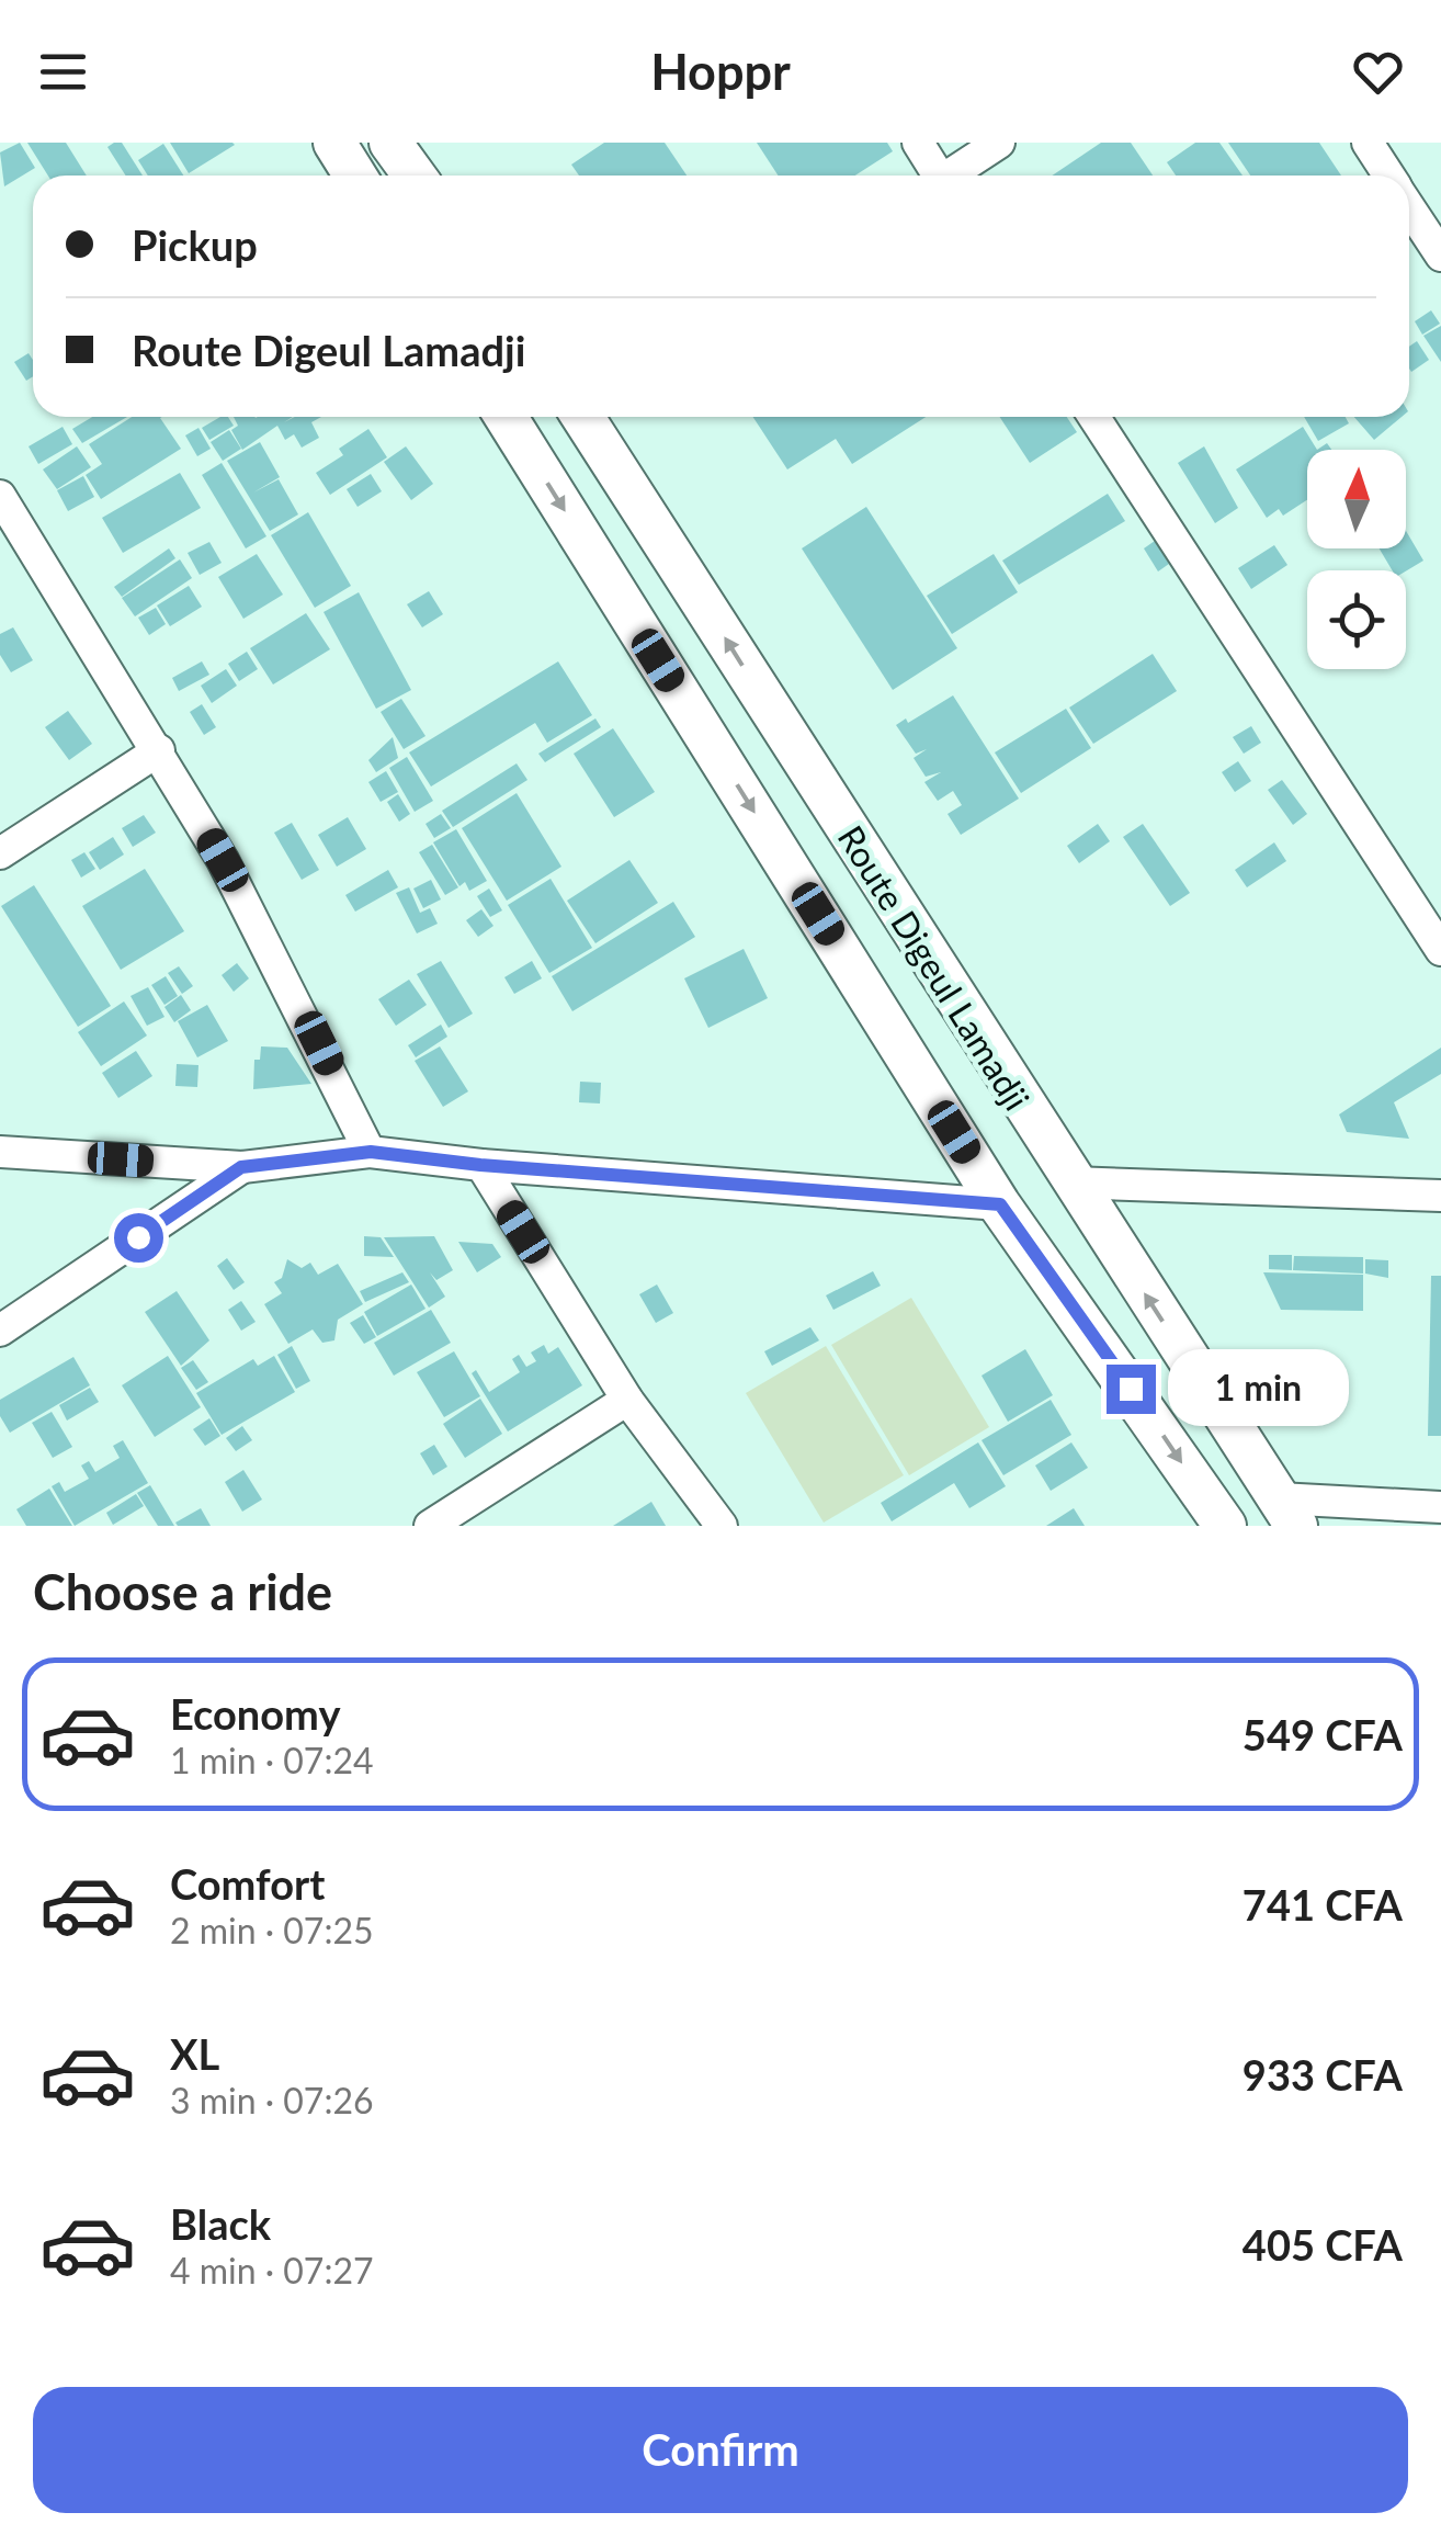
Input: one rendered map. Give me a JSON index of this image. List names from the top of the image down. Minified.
{"streets":{"main road":["Route Digeul Lamadji"]},"north":"top","page":{"header":"Hoppr","banner":["Pickup","Route Digeul Lamadji"],"bubble":"1 min","heading":"Choose a ride","list":[{"name":"Economy","note":"1 min · 07:24","value":"549 CFA"},{"name":"Comfort","note":"2 min · 07:25","value":"741 CFA"},{"name":"XL","note":"3 min · 07:26","value":"933 CFA"},{"name":"Black","note":"4 min · 07:27","value":"405 CFA"}],"buttons":"Confirm"}}
